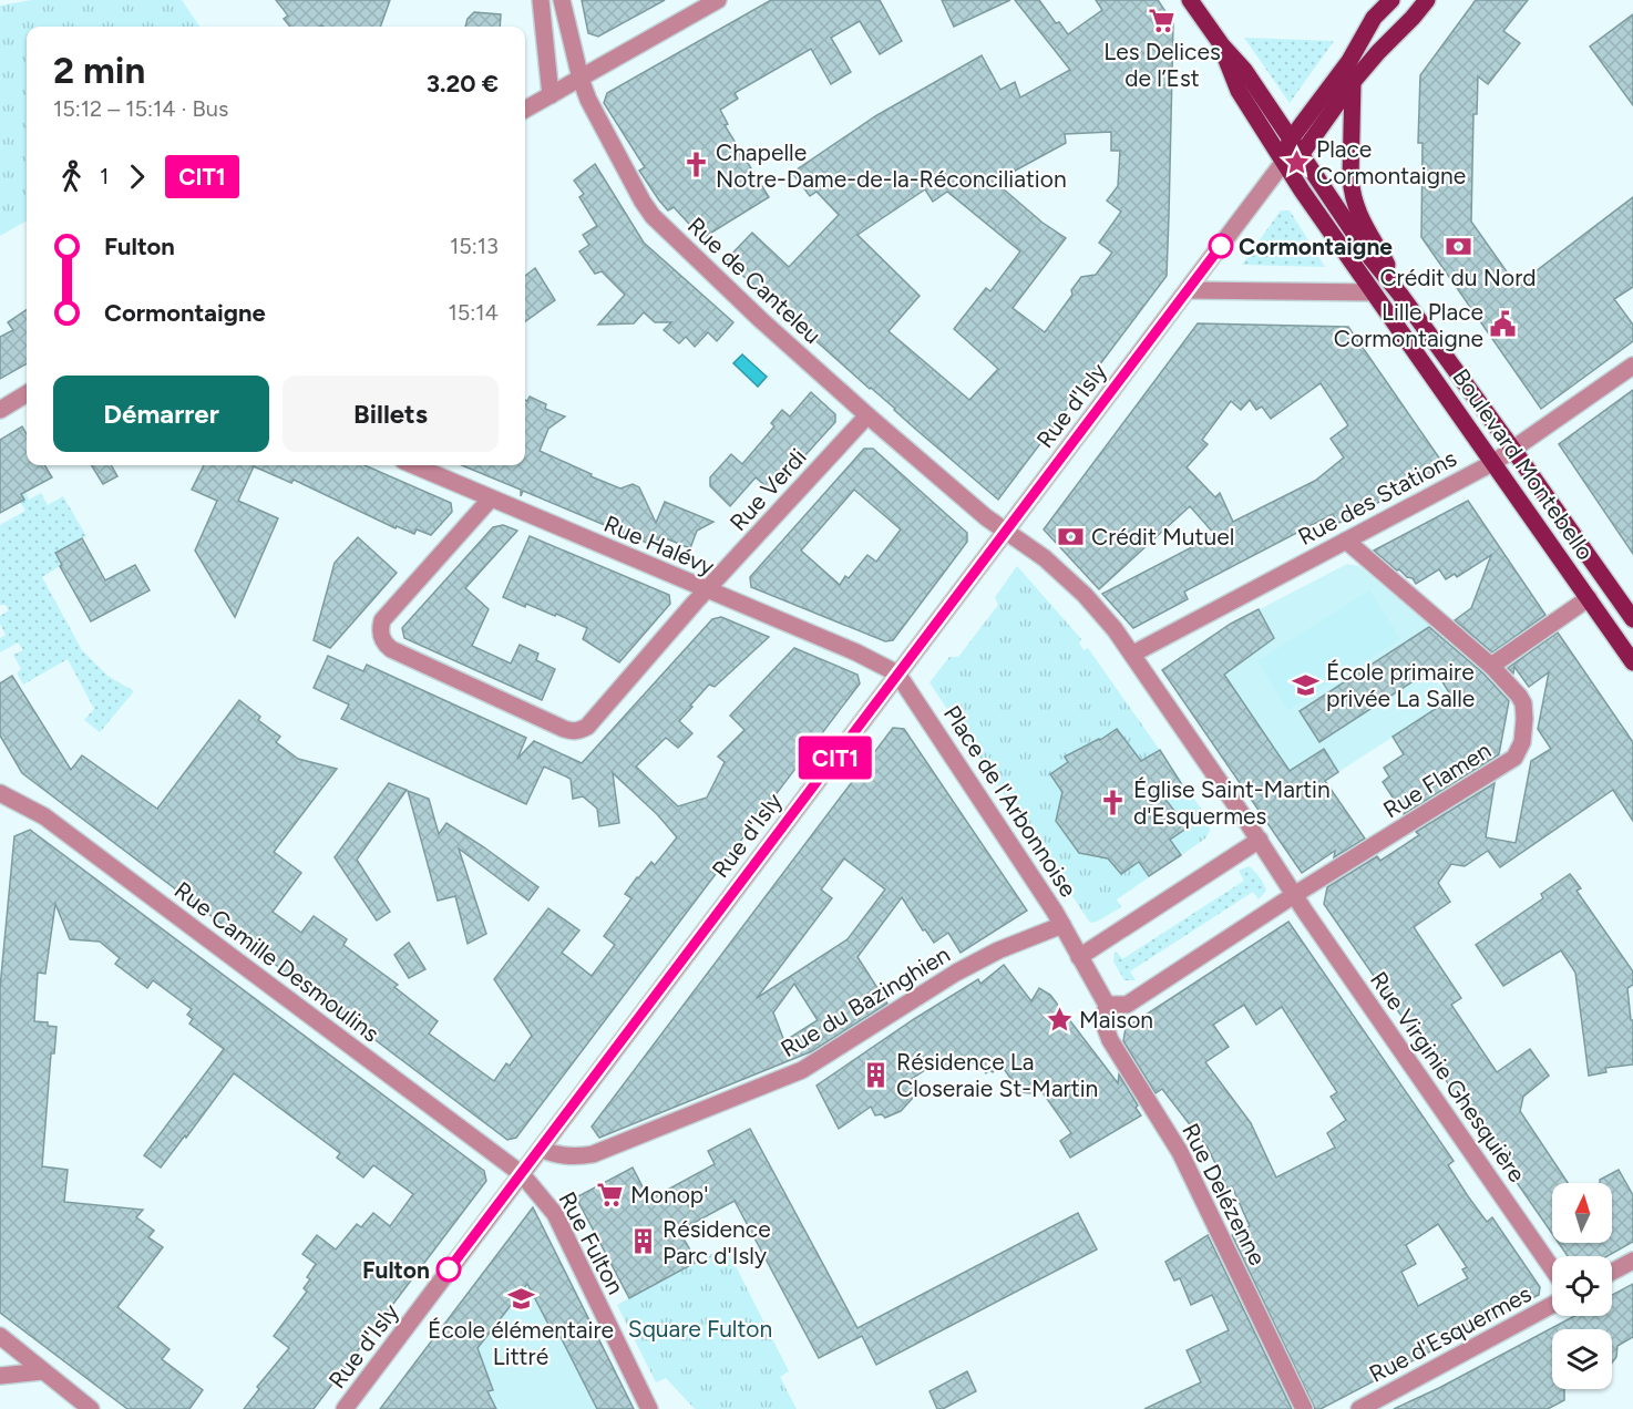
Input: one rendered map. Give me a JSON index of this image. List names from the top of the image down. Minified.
{"streets":{"main road":["Boulevard Montebello"],"street":["Rue de Canteleu","Rue d'Isly","Rue Verdi","Rue des Stations","Rue Halévy","Rue Flamen","Place de l'Arbonnoise","Rue Camille Desmoulins","Rue du Bazinghien","Rue Virginie Ghesquière","Rue Delézenne","Rue Fulton","Rue d'Esquermes"]},"crossings":[["Rue de Canteleu","Rue d'Isly"],["Rue de Canteleu","Rue Verdi"],["Rue d'Isly","Boulevard Montebello"],["Rue d'Isly","Rue Halévy"],["Rue d'Isly","Place de l'Arbonnoise"],["Rue d'Isly","Rue Camille Desmoulins"],["Rue d'Isly","Rue du Bazinghien"],["Rue d'Isly","Rue Fulton"],["Boulevard Montebello","Rue des Stations"],["Rue Verdi","Rue Halévy"],["Rue des Stations","Rue Flamen"],["Rue des Stations","Rue Virginie Ghesquière"],["Rue Halévy","Place de l'Arbonnoise"],["Rue Flamen","Place de l'Arbonnoise"],["Rue Flamen","Rue Virginie Ghesquière"],["Rue Flamen","Rue Delézenne"],["Place de l'Arbonnoise","Rue du Bazinghien"],["Place de l'Arbonnoise","Rue Delézenne"],["Rue Camille Desmoulins","Rue Fulton"]],"parks":["Square Fulton"],"places":{"supermarket":["Les Delices de l’Est","Monop'"],"place":["Place Cormontaigne","Maison"],"church":["Chapelle Notre-Dame-de-la-Réconciliation","Église Saint-Martin d'Esquermes"],"other":["Cormontaigne","Fulton"],"bank":["Crédit du Nord","Crédit Mutuel"],"public building":["Lille Place Cormontaigne"],"school or university":["École primaire privée La Salle","École élémentaire Littré"],"building":["Résidence La Closeraie St-Martin","Résidence Parc d'Isly"]},"lines":["bus line CIT1"],"north":"top","page":{"on_map":"CIT1","heading":["2 min","15:12 – 15:14 · Bus","3.20 €"],"legs":["1","CIT1"],"list":[{"name":"Fulton","value":"15:13"},{"name":"Cormontaigne","value":"15:14"}],"buttons":["Démarrer","Billets"]}}
